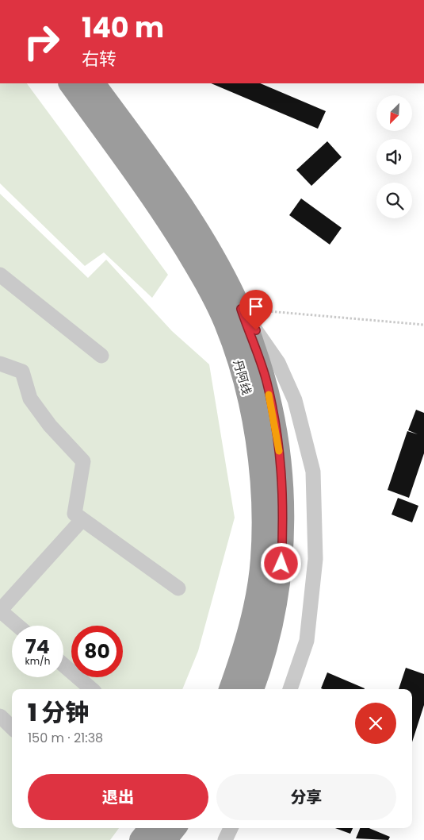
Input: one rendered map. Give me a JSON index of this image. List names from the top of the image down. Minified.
{"streets":{"highway":["丹阿线"]},"north":"bottom left","page":{"turn":["140 m","右转"],"speed":"74 km/h","limit":"80","heading":["1 分钟","150 m · 21:38"],"buttons":["退出","分享"]}}
